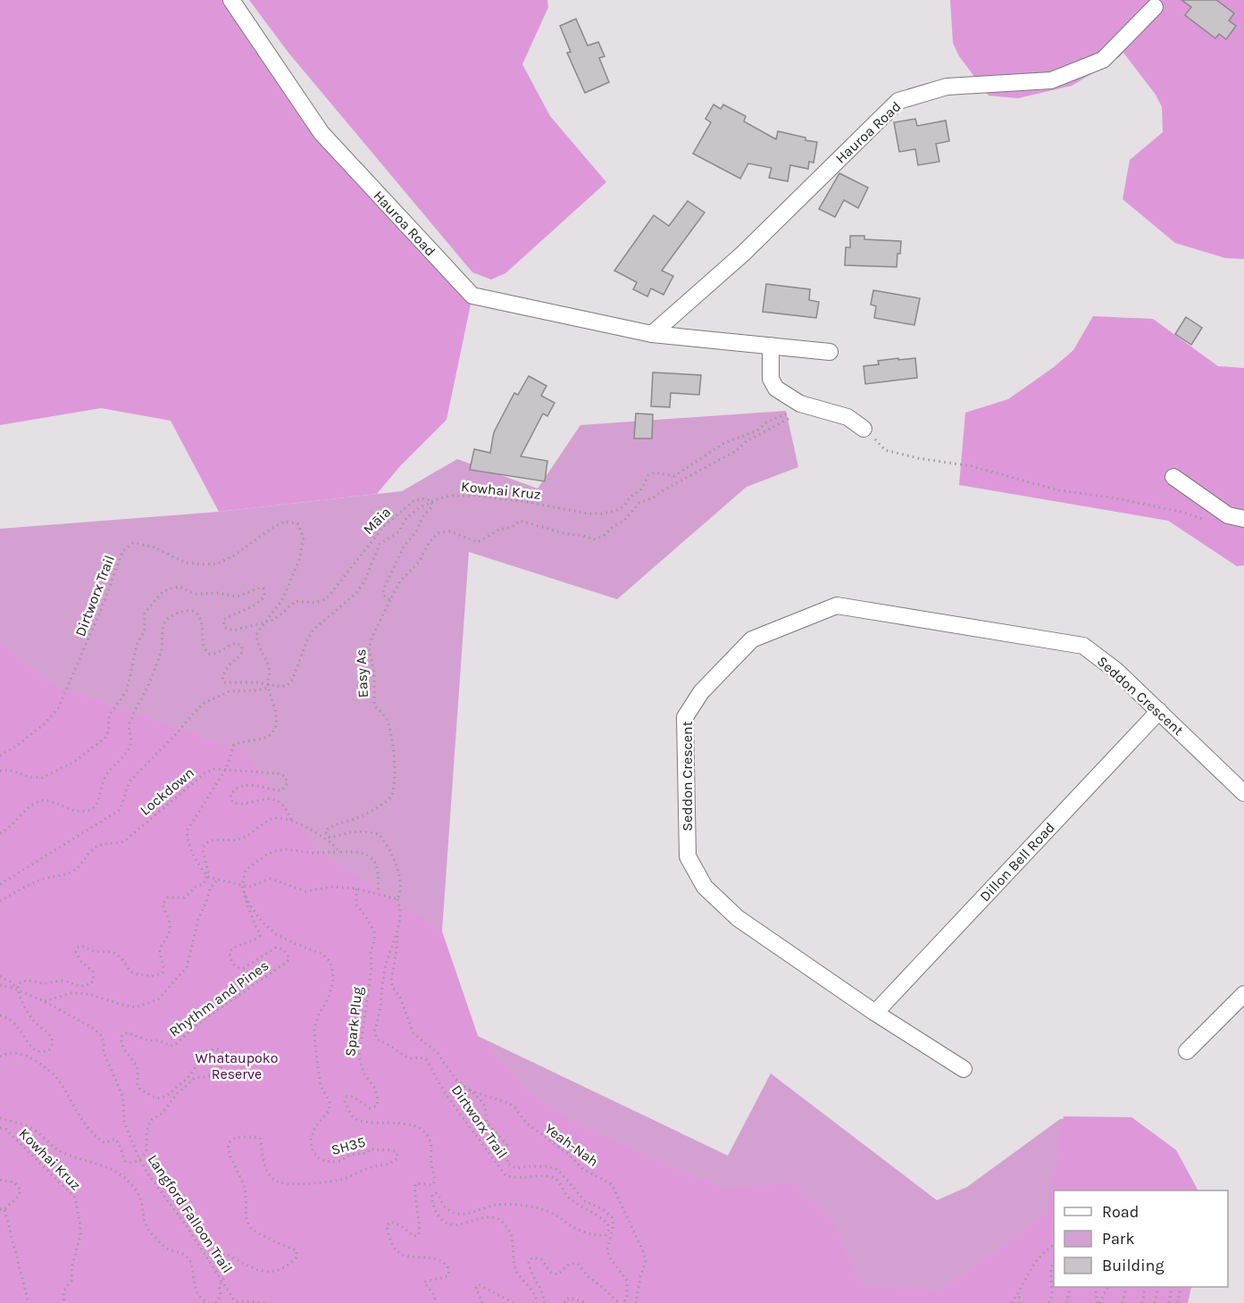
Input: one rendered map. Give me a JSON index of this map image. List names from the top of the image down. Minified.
{"streets":{"street":["Hauroa Road","Seddon Crescent","Dillon Bell Road"],"path":["Kowhai Kruz","Māia","Dirtworx Trail","Easy As","Lockdown","Rhythm and Pines","Spark Plug","Yeah-Nah","SH35","Langford Falloon Trail"]},"crossings":[["Kowhai Kruz","Māia"],["Kowhai Kruz","Dirtworx Trail"],["Māia","Dirtworx Trail"],["Dirtworx Trail","Easy As"],["Dirtworx Trail","Lockdown"],["Seddon Crescent","Dillon Bell Road"],["Rhythm and Pines","SH35"],["Rhythm and Pines","Langford Falloon Trail"],["SH35","Langford Falloon Trail"]],"parks":["Whataupoko Reserve"],"legend":["Road","Park","Building"]}
